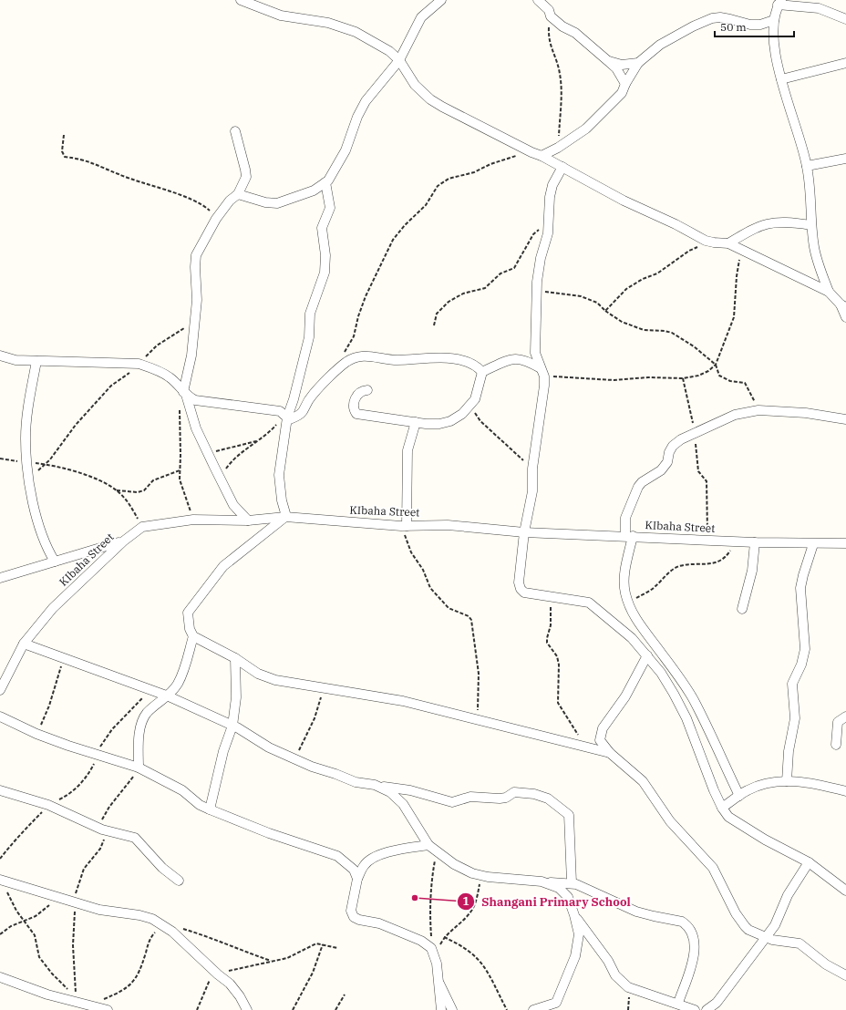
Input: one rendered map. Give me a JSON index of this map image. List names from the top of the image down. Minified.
{"streets":{"street":["KIbaha Street"]},"places":["Shangani Primary School"],"scale_bar":"50 m"}
